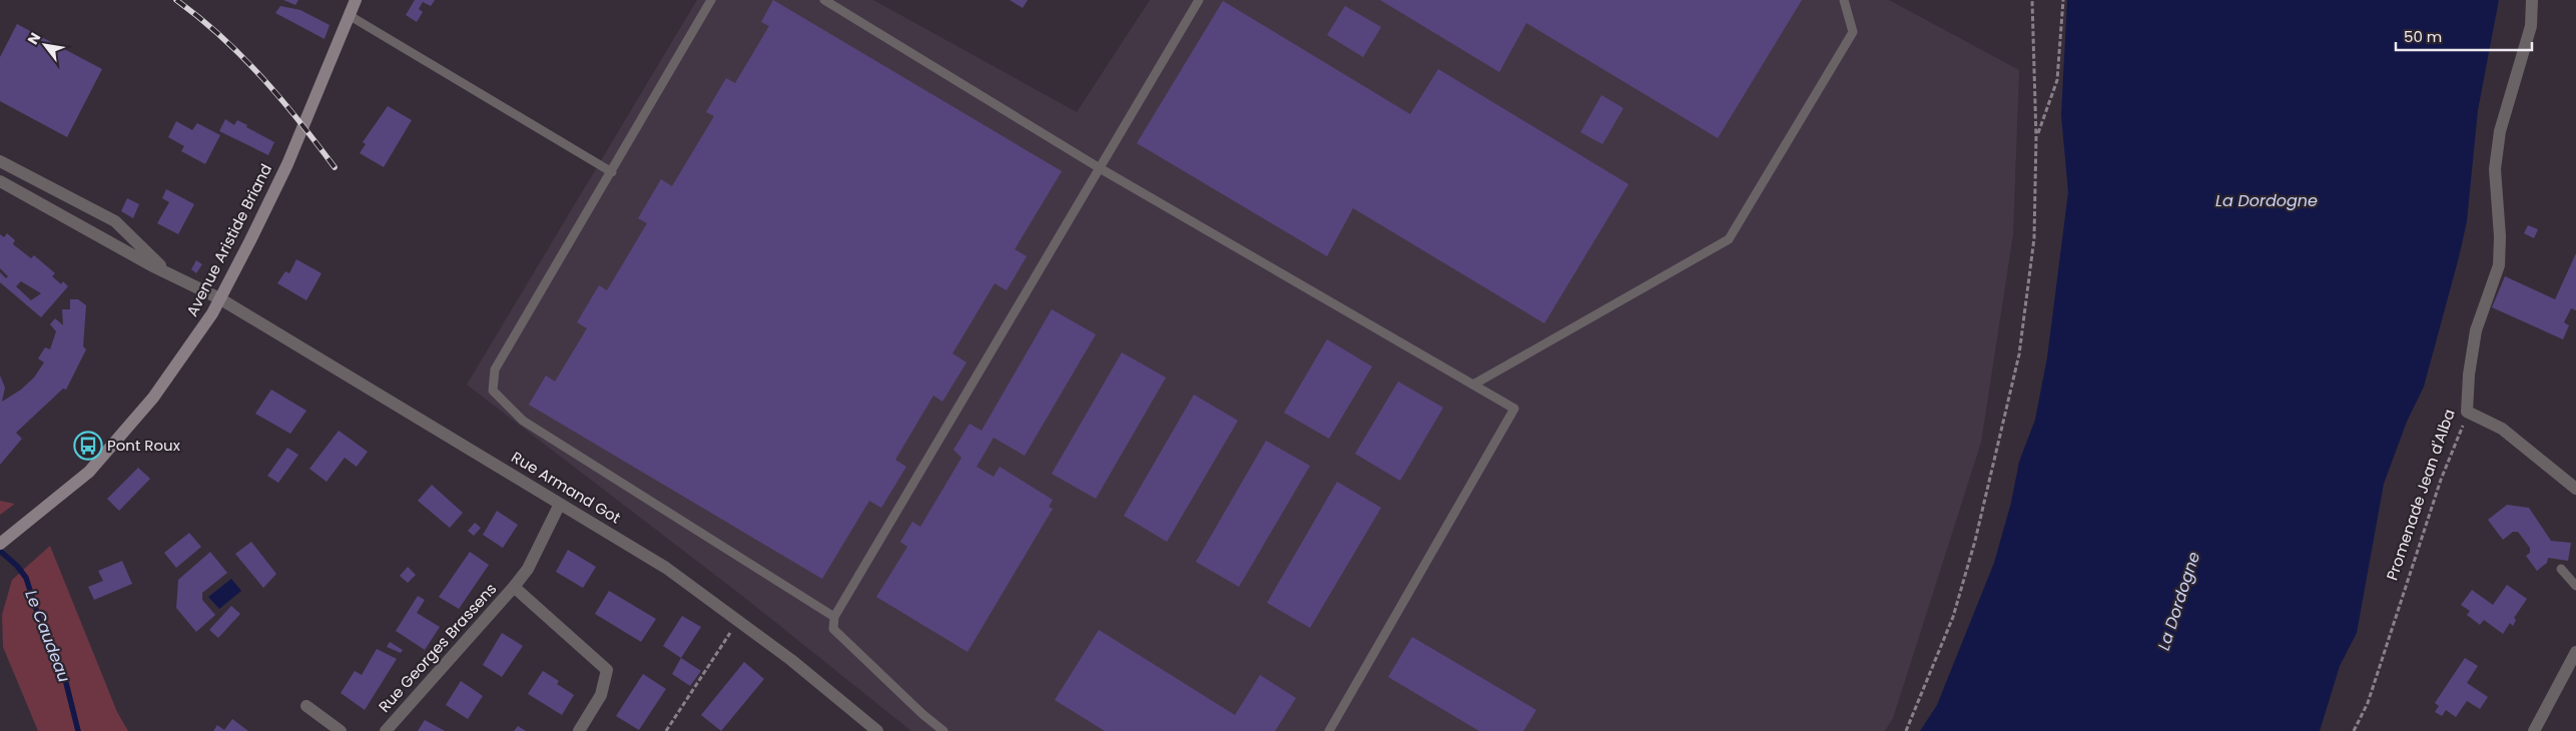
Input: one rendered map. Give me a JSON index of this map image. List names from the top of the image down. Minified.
{"streets":{"main road":["Avenue Aristide Briand"],"street":["Rue Armand Got","Promenade Jean d'Alba","Rue Georges Brassens"]},"crossings":[["Avenue Aristide Briand","Rue Armand Got"],["Rue Armand Got","Rue Georges Brassens"]],"water":["La Dordogne","Le Caudeau"],"places":{"bus stop":["Pont Roux"]},"scale_bar":"50 m","north":"top left"}
